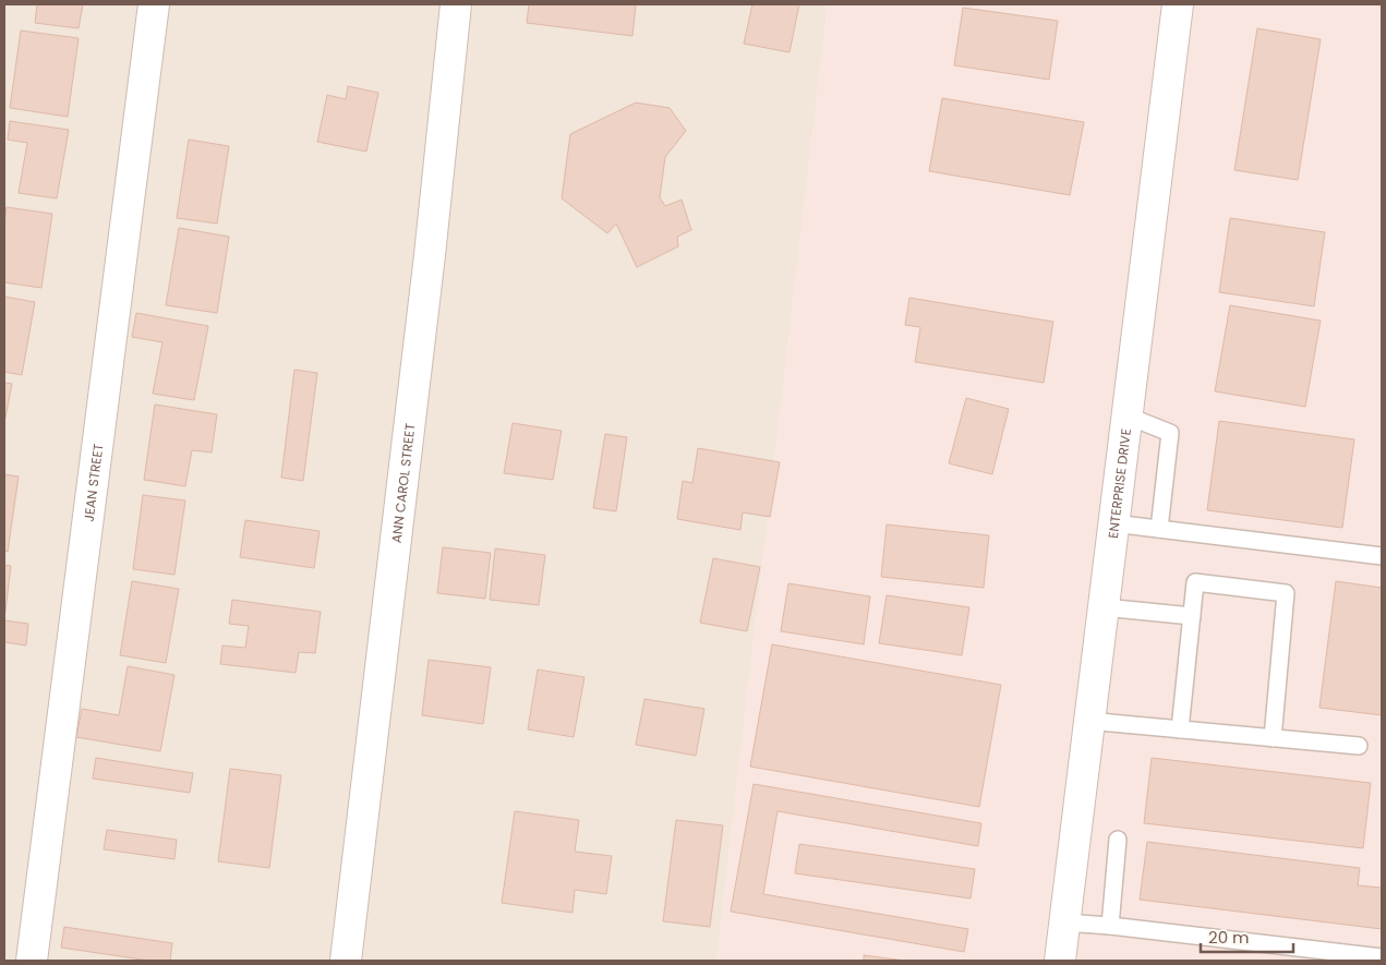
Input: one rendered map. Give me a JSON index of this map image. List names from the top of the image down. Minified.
{"streets":{"street":["JEAN STREET","ANN CAROL STREET","ENTERPRISE DRIVE"]},"scale_bar":"20 m"}
